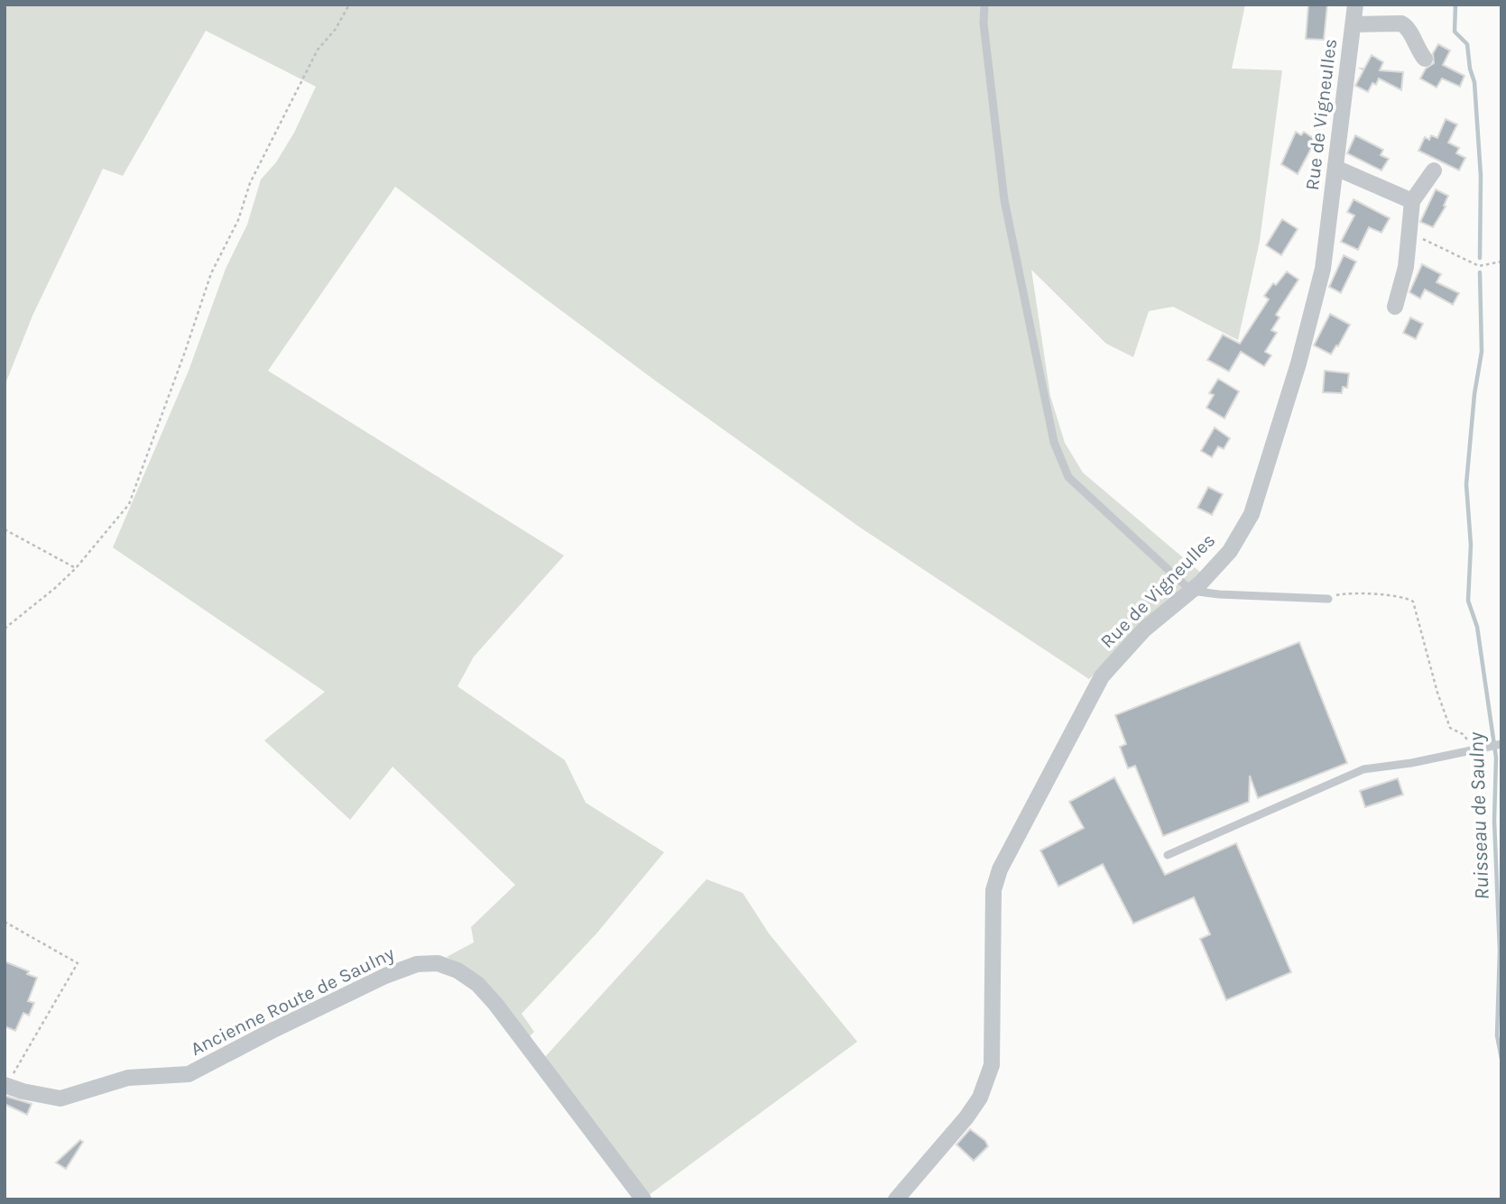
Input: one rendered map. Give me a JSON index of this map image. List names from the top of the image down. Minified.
{"streets":{"street":["Rue de Vigneulles","Ancienne Route de Saulny"]},"water":["Ruisseau de Saulny"]}
